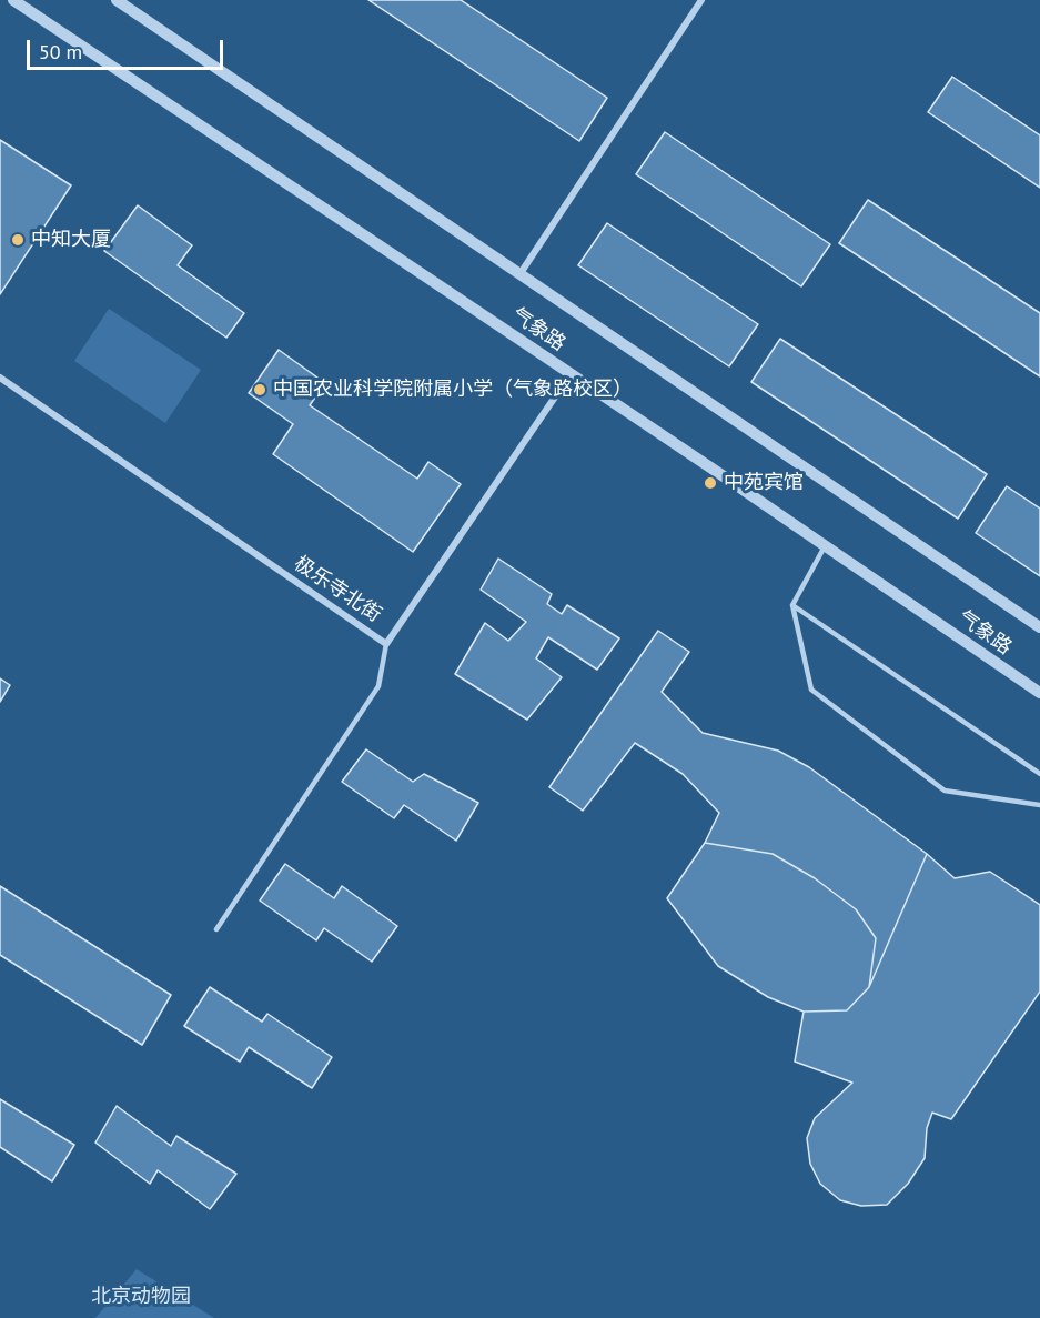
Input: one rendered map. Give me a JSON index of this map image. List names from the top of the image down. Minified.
{"streets":{"street":["气象路","极乐寺北街"]},"crossings":[["气象路","极乐寺北街"]],"parks":["北京动物园"],"places":["中知大厦","中国农业科学院附属小学（气象路校区）","中苑宾馆"],"scale_bar":"50 m"}
